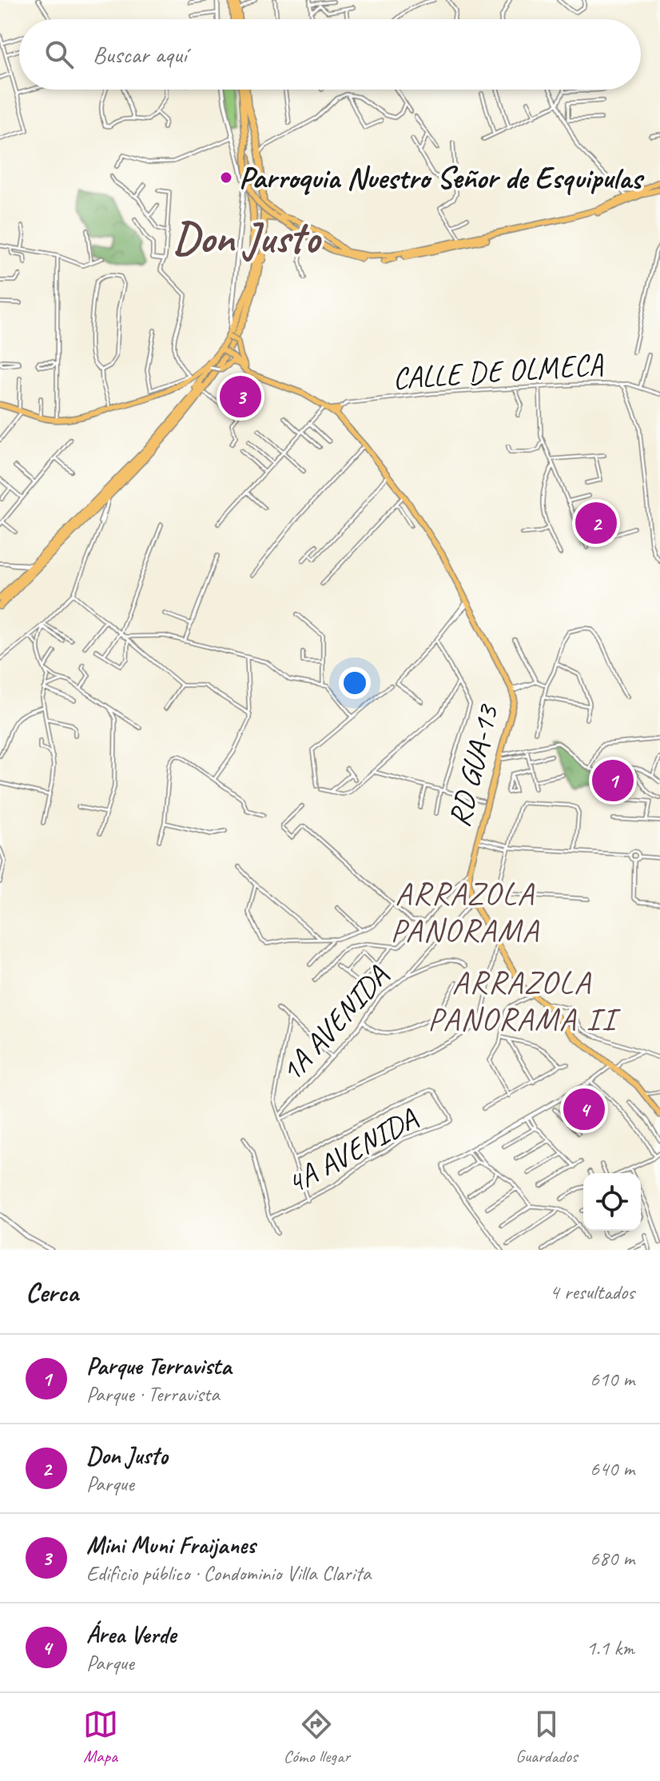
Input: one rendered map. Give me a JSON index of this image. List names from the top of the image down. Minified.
{"streets":{"main road":["RD GUA-13"],"street":["CALLE DE OLMECA","1A AVENIDA","4A AVENIDA"]},"crossings":[["CALLE DE OLMECA","RD GUA-13"],["RD GUA-13","1A AVENIDA"]],"districts":["Don Justo","ARRAZOLA PANORAMA","ARRAZOLA PANORAMA II"],"places":["Parroquia Nuestro Señor de Esquipulas"],"page":{"search":"Buscar aquí","pins":["3","2","1","4"],"heading":["Cerca","4 resultados"],"list":[{"mark":"1","name":"Parque Terravista","note":"Parque · Terravista","value":"610 m"},{"mark":"2","name":"Don Justo","note":"Parque","value":"640 m"},{"mark":"3","name":"Mini Muni Fraijanes","note":"Edificio público · Condominio Villa Clarita","value":"680 m"},{"mark":"4","name":"Área Verde","note":"Parque","value":"1.1 km"}],"nav":["Mapa","Cómo llegar","Guardados"]}}
